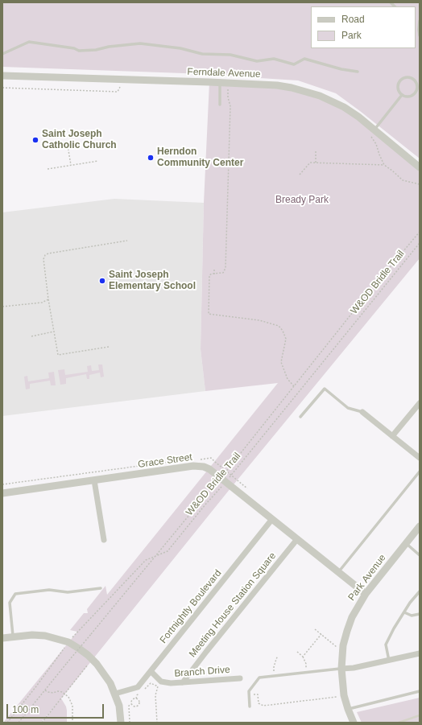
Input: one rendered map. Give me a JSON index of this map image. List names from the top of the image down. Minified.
{"streets":{"street":["Ferndale Avenue","Grace Street","Park Avenue","Meeting House Station Square","Fortnightly Boulevard","Branch Drive"],"path":["W&OD Bridle Trail"]},"crossings":[["W&OD Bridle Trail","Grace Street"],["Grace Street","Park Avenue"],["Grace Street","Meeting House Station Square"],["Grace Street","Fortnightly Boulevard"],["Meeting House Station Square","Branch Drive"],["Fortnightly Boulevard","Branch Drive"]],"parks":["Bready Park"],"places":["Saint Joseph Catholic Church","Herndon Community Center","Saint Joseph Elementary School"],"legend":["Road","Park"],"scale_bar":"100 m"}
